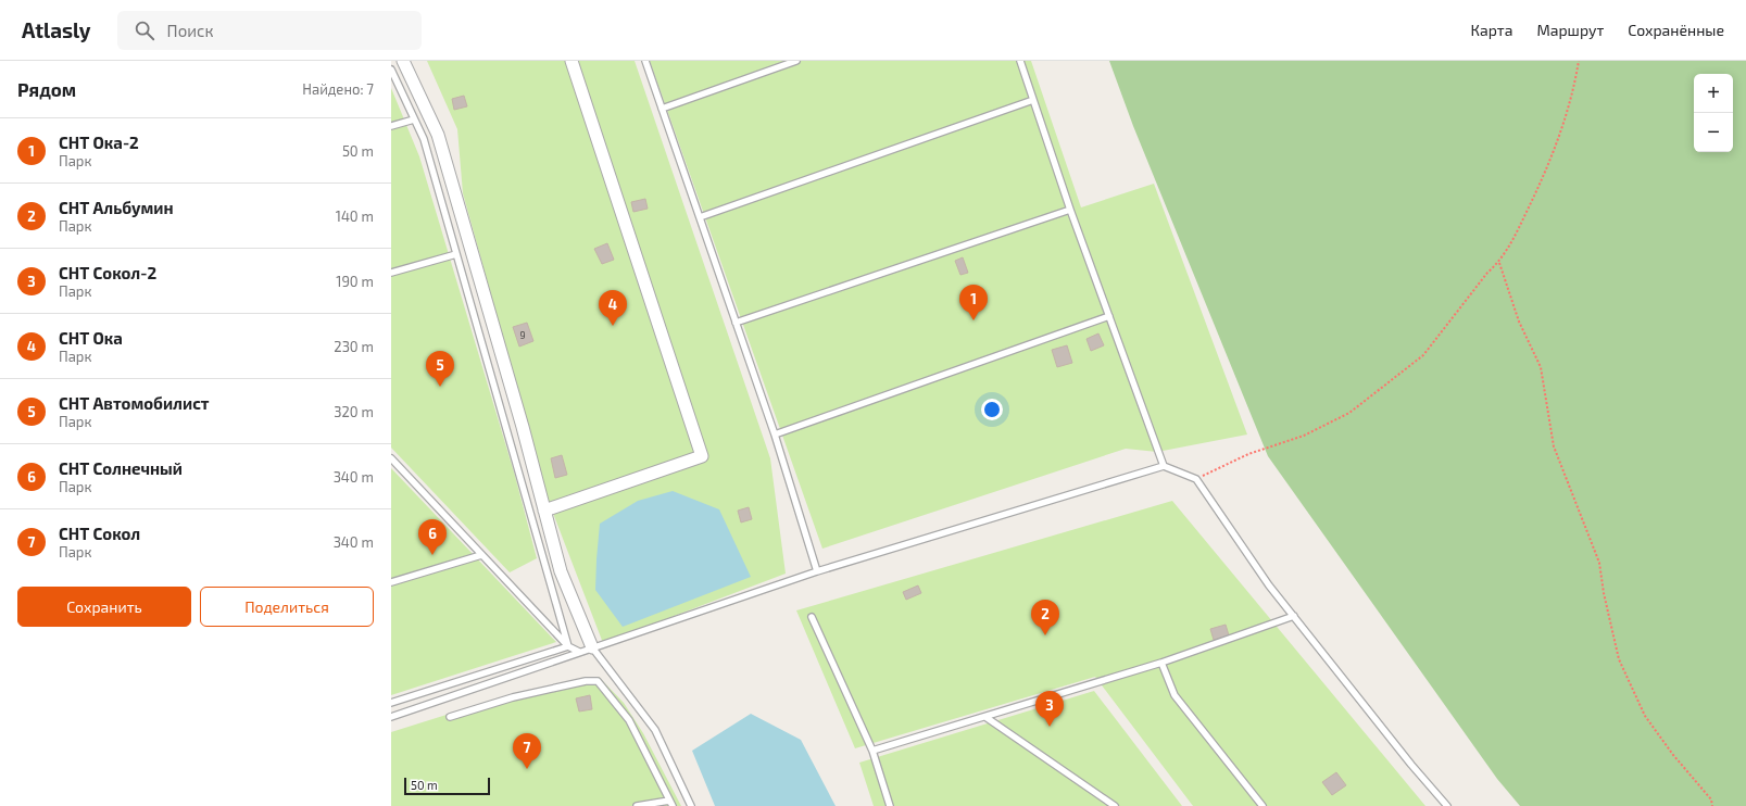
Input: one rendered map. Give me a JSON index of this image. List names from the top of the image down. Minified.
{"house_numbers":["9"],"scale_bar":"50 m","page":{"header":"Atlasly","search":"Поиск","nav":["Карта","Маршрут","Сохранённые"],"heading":["Рядом","Найдено: 7"],"map_buttons":["+","−"],"list":[{"mark":"1","name":"СНТ Ока-2","note":"Парк","value":"50 m"},{"mark":"2","name":"СНТ Альбумин","note":"Парк","value":"140 m"},{"mark":"3","name":"СНТ Сокол-2","note":"Парк","value":"190 m"},{"mark":"4","name":"СНТ Ока","note":"Парк","value":"230 m"},{"mark":"5","name":"СНТ Автомобилист","note":"Парк","value":"320 m"},{"mark":"6","name":"СНТ Солнечный","note":"Парк","value":"340 m"},{"mark":"7","name":"СНТ Сокол","note":"Парк","value":"340 m"}],"pins":["1","4","5","6","2","3","7"],"buttons":["Сохранить","Поделиться"],"scale":"50 m"}}
